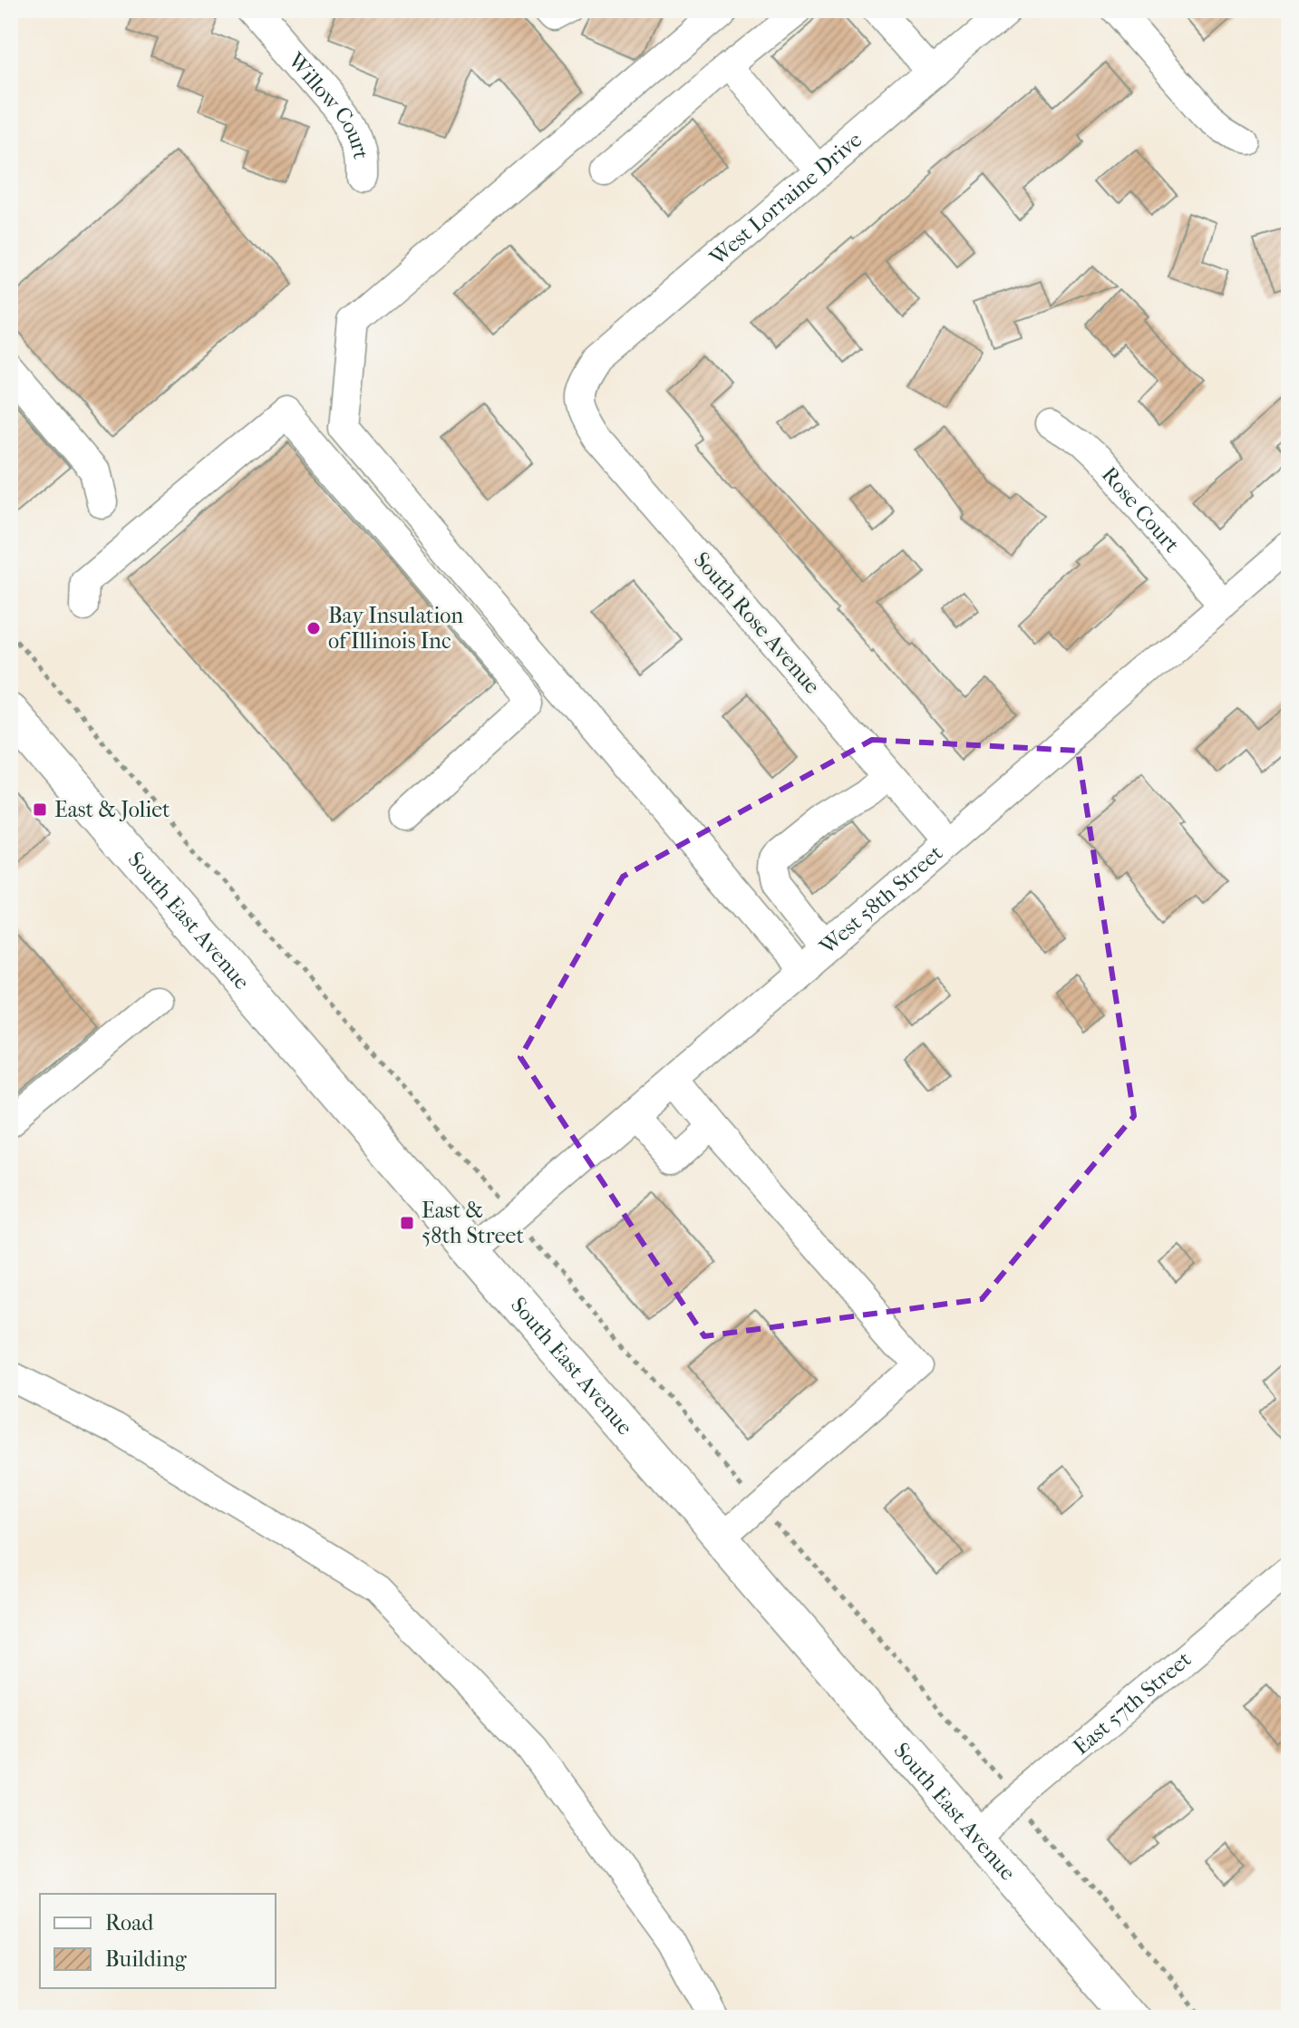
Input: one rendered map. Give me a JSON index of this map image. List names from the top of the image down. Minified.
{"streets":{"main road":["South East Avenue"],"street":["Willow Court","West Lorraine Drive","Rose Court","South Rose Avenue","West 58th Street","East 57th Street"]},"crossings":[["West Lorraine Drive","South Rose Avenue"],["Rose Court","West 58th Street"],["South Rose Avenue","West 58th Street"],["West 58th Street","South East Avenue"],["South East Avenue","East 57th Street"]],"places":{"other":["Bay Insulation of Illinois Inc"],"transit":["East & Joliet","East & 58th Street"]},"legend":["Road","Building"]}
